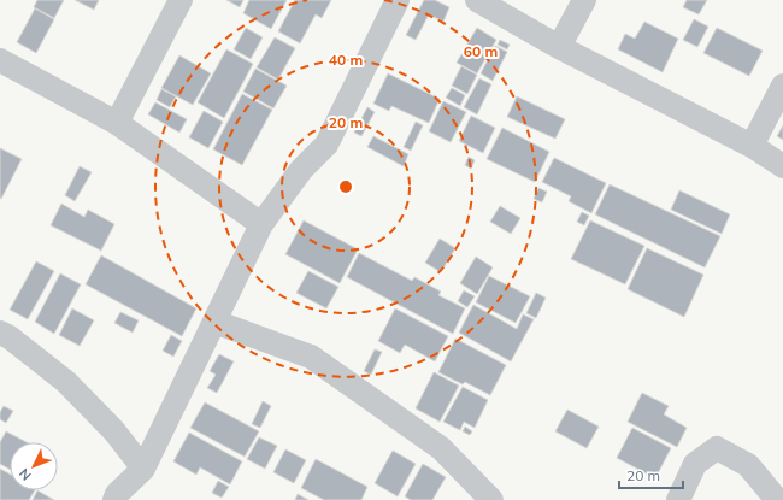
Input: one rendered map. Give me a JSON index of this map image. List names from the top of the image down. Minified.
{"scale_bar":"20 m","north":"bottom left","rings":["60 m","40 m","20 m"]}
